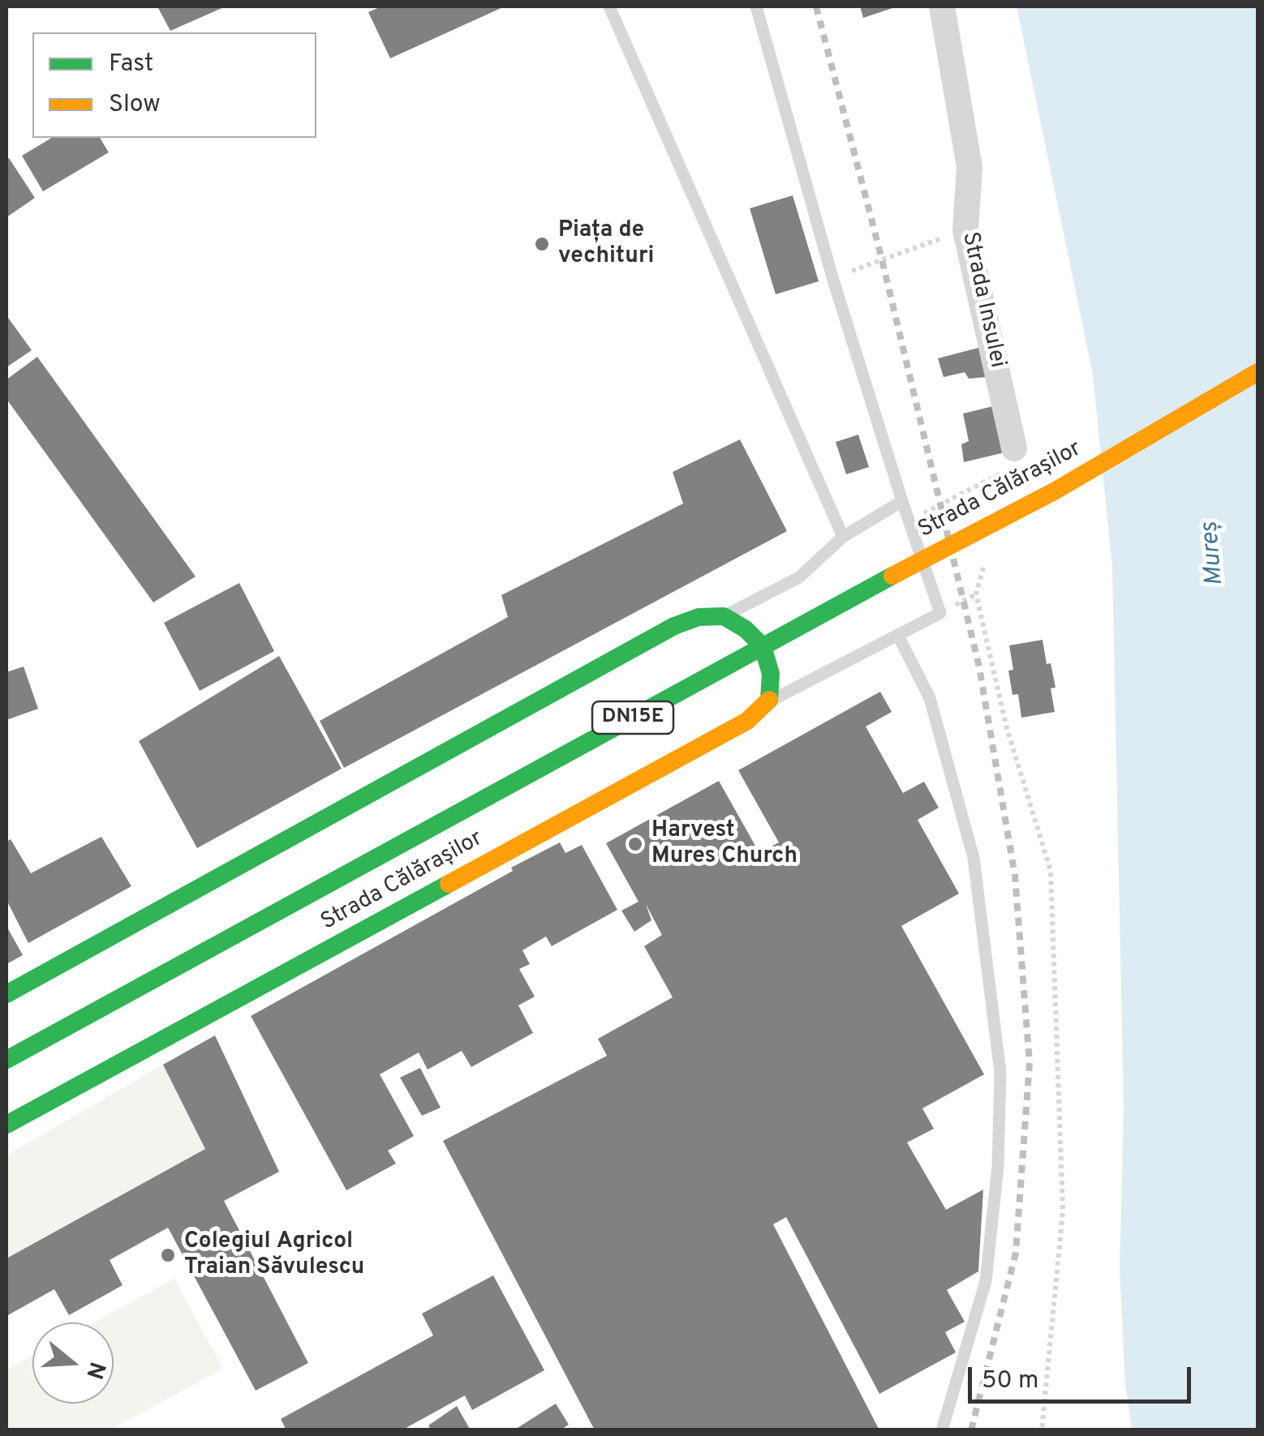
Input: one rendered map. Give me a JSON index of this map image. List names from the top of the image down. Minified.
{"streets":{"street":["Strada Insulei","Strada Călărașilor","DN15E"]},"water":["Mureș"],"places":["Piața de vechituri","Harvest Mures Church","Colegiul Agricol Traian Săvulescu"],"legend":["Fast","Slow"],"scale_bar":"50 m","north":"right"}
